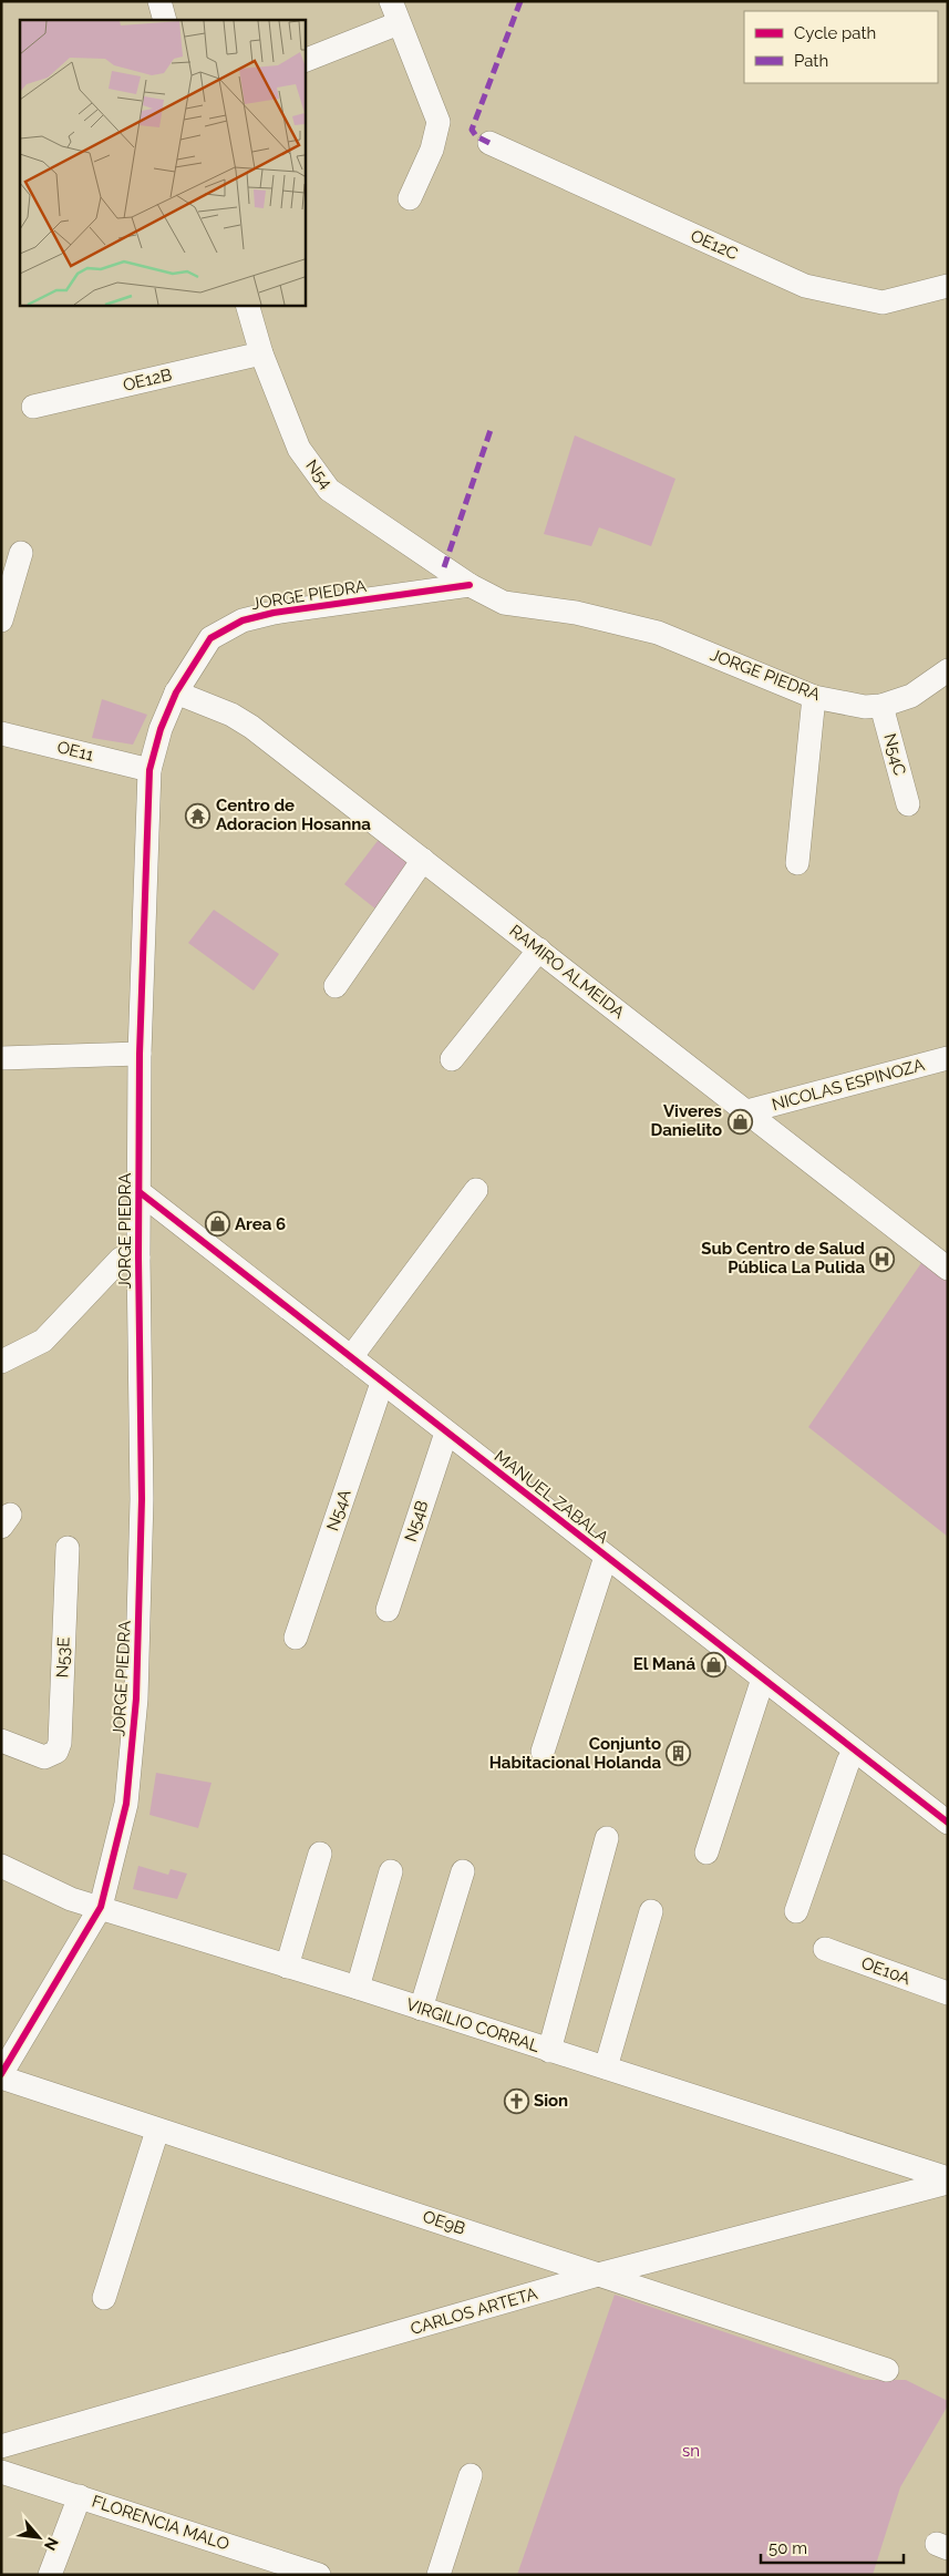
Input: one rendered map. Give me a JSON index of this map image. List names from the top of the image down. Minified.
{"streets":{"street":["OE12C","OE12B","N54","JORGE PIEDRA","OE11","N54C","RAMIRO ALMEIDA","NICOLAS ESPINOZA","MANUEL ZABALA","N54A","N54B","N53E","OE10A","VIRGILIO CORRAL","OE9B","CARLOS ARTETA","FLORENCIA MALO"]},"crossings":[["OE12B","N54"],["N54","JORGE PIEDRA"],["JORGE PIEDRA","OE11"],["JORGE PIEDRA","N54C"],["JORGE PIEDRA","RAMIRO ALMEIDA"],["JORGE PIEDRA","MANUEL ZABALA"],["JORGE PIEDRA","VIRGILIO CORRAL"],["JORGE PIEDRA","OE9B"],["RAMIRO ALMEIDA","NICOLAS ESPINOZA"],["MANUEL ZABALA","N54A"],["MANUEL ZABALA","N54B"],["OE9B","CARLOS ARTETA"]],"parks":["sn"],"places":{"temple":["Centro de Adoracion Hosanna"],"shop":["Viveres Danielito","Area 6","El Maná"],"hospital":["Sub Centro de Salud Pública La Pulida"],"building":["Conjunto Habitacional Holanda"],"church":["Sion"]},"legend":["Cycle path","Path"],"scale_bar":"50 m","north":"bottom right"}
